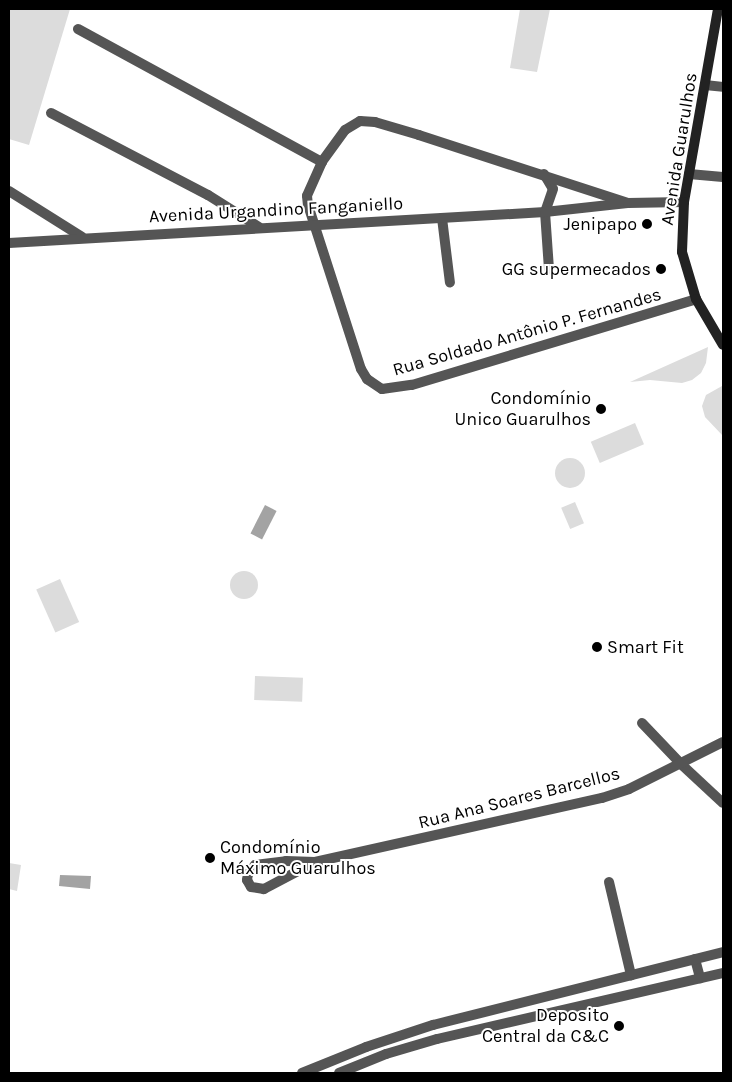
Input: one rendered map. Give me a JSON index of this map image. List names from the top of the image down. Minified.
{"streets":{"main road":["Avenida Guarulhos"],"street":["Avenida Urgandino Fanganiello","Rua Soldado Antônio P. Fernandes","Rua Ana Soares Barcellos"]},"crossings":[["Avenida Guarulhos","Avenida Urgandino Fanganiello"],["Avenida Guarulhos","Rua Soldado Antônio P. Fernandes"],["Avenida Urgandino Fanganiello","Rua Soldado Antônio P. Fernandes"]],"places":["Jenipapo","GG supermecados","Condomínio Unico Guarulhos","Smart Fit","Condomínio Máximo Guarulhos","Deposito Central da C&C"]}
